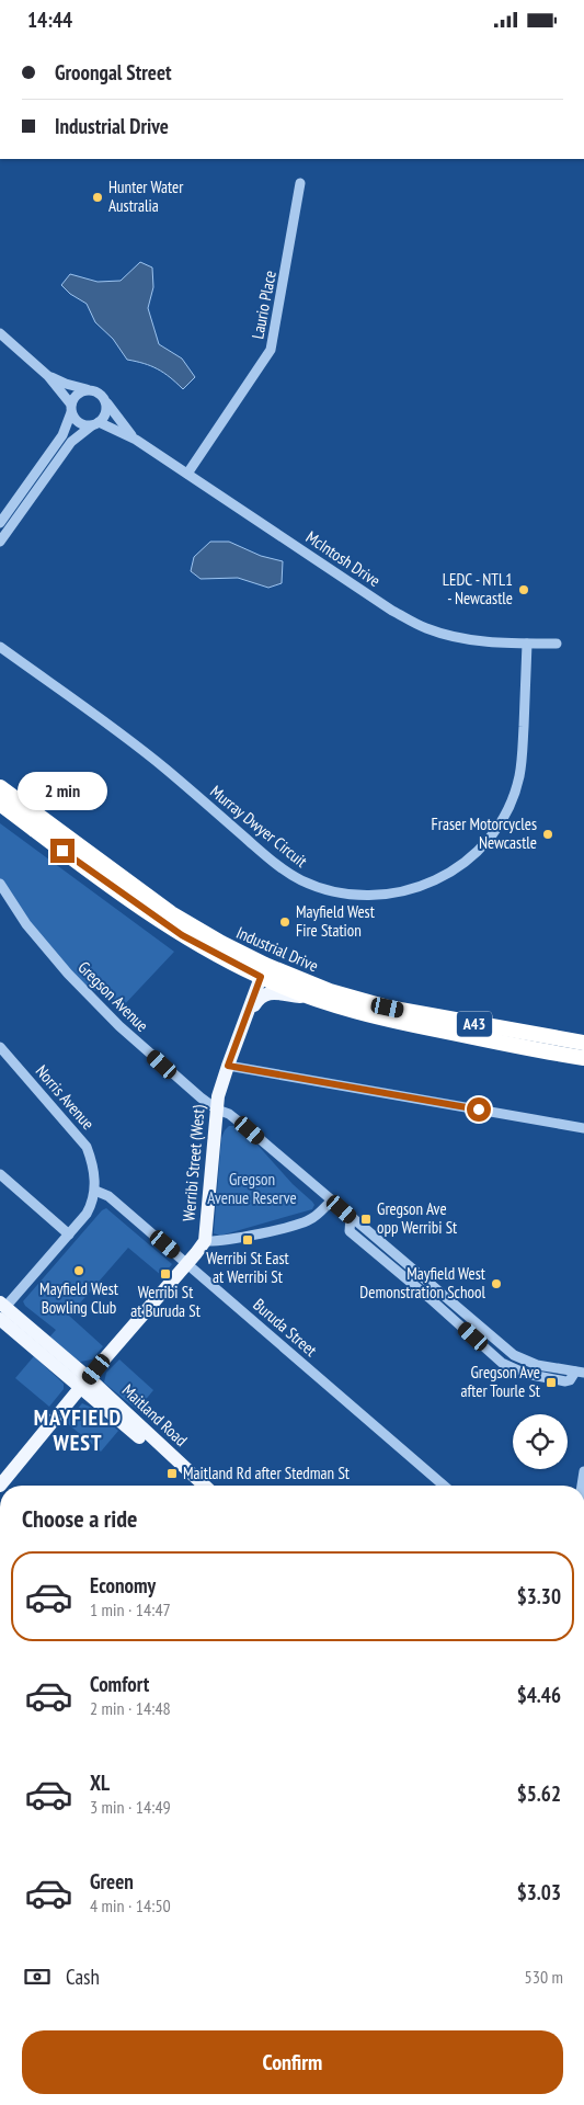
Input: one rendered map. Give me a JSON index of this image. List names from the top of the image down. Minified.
{"streets":{"highway":["Industrial Drive","A43"],"main road":["Werribi Street (West)","Maitland Road"],"street":["Laurio Place","McIntosh Drive","Murray Dwyer Circuit","Gregson Avenue","Norris Avenue","Buruda Street"]},"crossings":[["Laurio Place","McIntosh Drive"],["McIntosh Drive","Murray Dwyer Circuit"],["Industrial Drive","Werribi Street (West)"],["Gregson Avenue","Werribi Street (West)"],["Norris Avenue","Buruda Street"],["Norris Avenue","Maitland Road"]],"districts":["MAYFIELD WEST"],"parks":["Gregson Avenue Reserve"],"places":{"other":["Hunter Water Australia","LEDC - NTL1 - Newcastle","Fraser Motorcycles Newcastle","Mayfield West Fire Station","Mayfield West Bowling Club","Mayfield West Demonstration School"],"transit":["Gregson Ave opp Werribi St","Werribi St East at Werribi St","Werribi St at Buruda St","Gregson Ave after Tourle St","Maitland Rd after Stedman St"]},"page":{"status":"14:44","banner":["Groongal Street","Industrial Drive"],"bubble":"2 min","heading":"Choose a ride","list":[{"name":"Economy","note":"1 min · 14:47","value":"$3.30"},{"name":"Comfort","note":"2 min · 14:48","value":"$4.46"},{"name":"XL","note":"3 min · 14:49","value":"$5.62"},{"name":"Green","note":"4 min · 14:50","value":"$3.03"}],"pay":["Cash","530 m"],"buttons":"Confirm"}}
